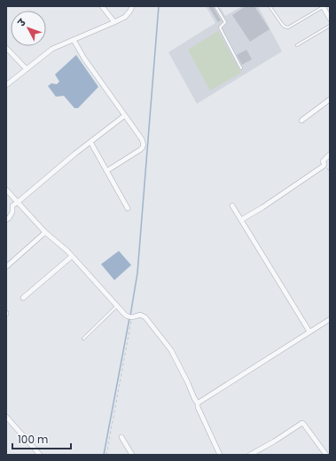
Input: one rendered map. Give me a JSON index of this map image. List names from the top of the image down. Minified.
{"scale_bar":"100 m","north":"top left"}
